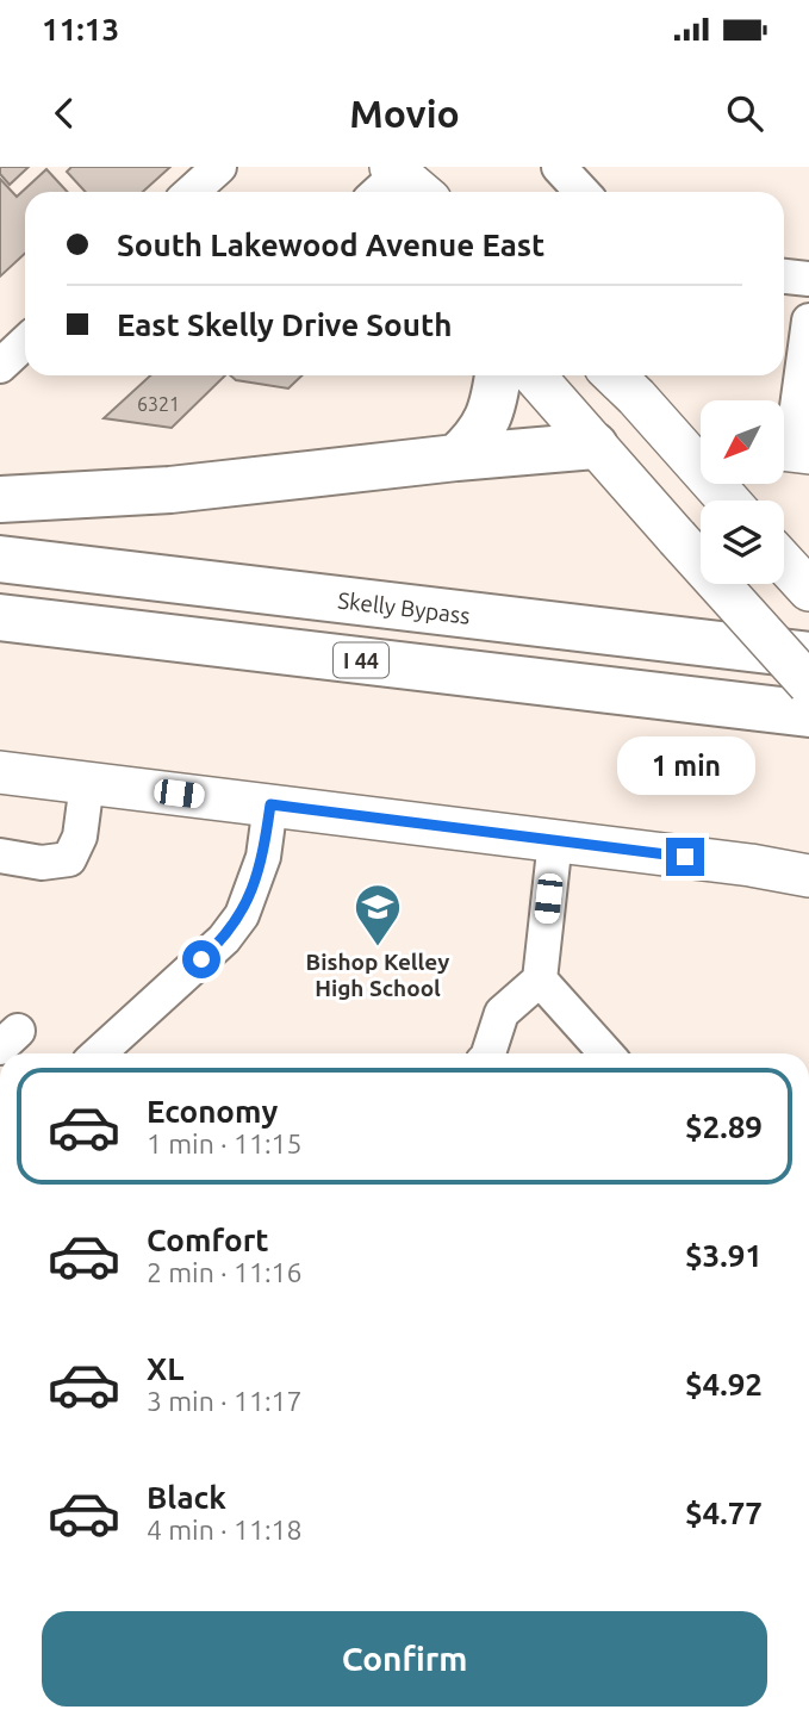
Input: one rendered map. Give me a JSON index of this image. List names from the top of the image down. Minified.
{"streets":{"highway":["Skelly Bypass","I 44"]},"places":{"school or university":["Bishop Kelley High School"]},"house_numbers":["6321"],"north":"bottom left","page":{"status":"11:13","header":"Movio","banner":["South Lakewood Avenue East","East Skelly Drive South"],"bubble":"1 min","list":[{"name":"Economy","note":"1 min · 11:15","value":"$2.89"},{"name":"Comfort","note":"2 min · 11:16","value":"$3.91"},{"name":"XL","note":"3 min · 11:17","value":"$4.92"},{"name":"Black","note":"4 min · 11:18","value":"$4.77"}],"buttons":"Confirm"}}
